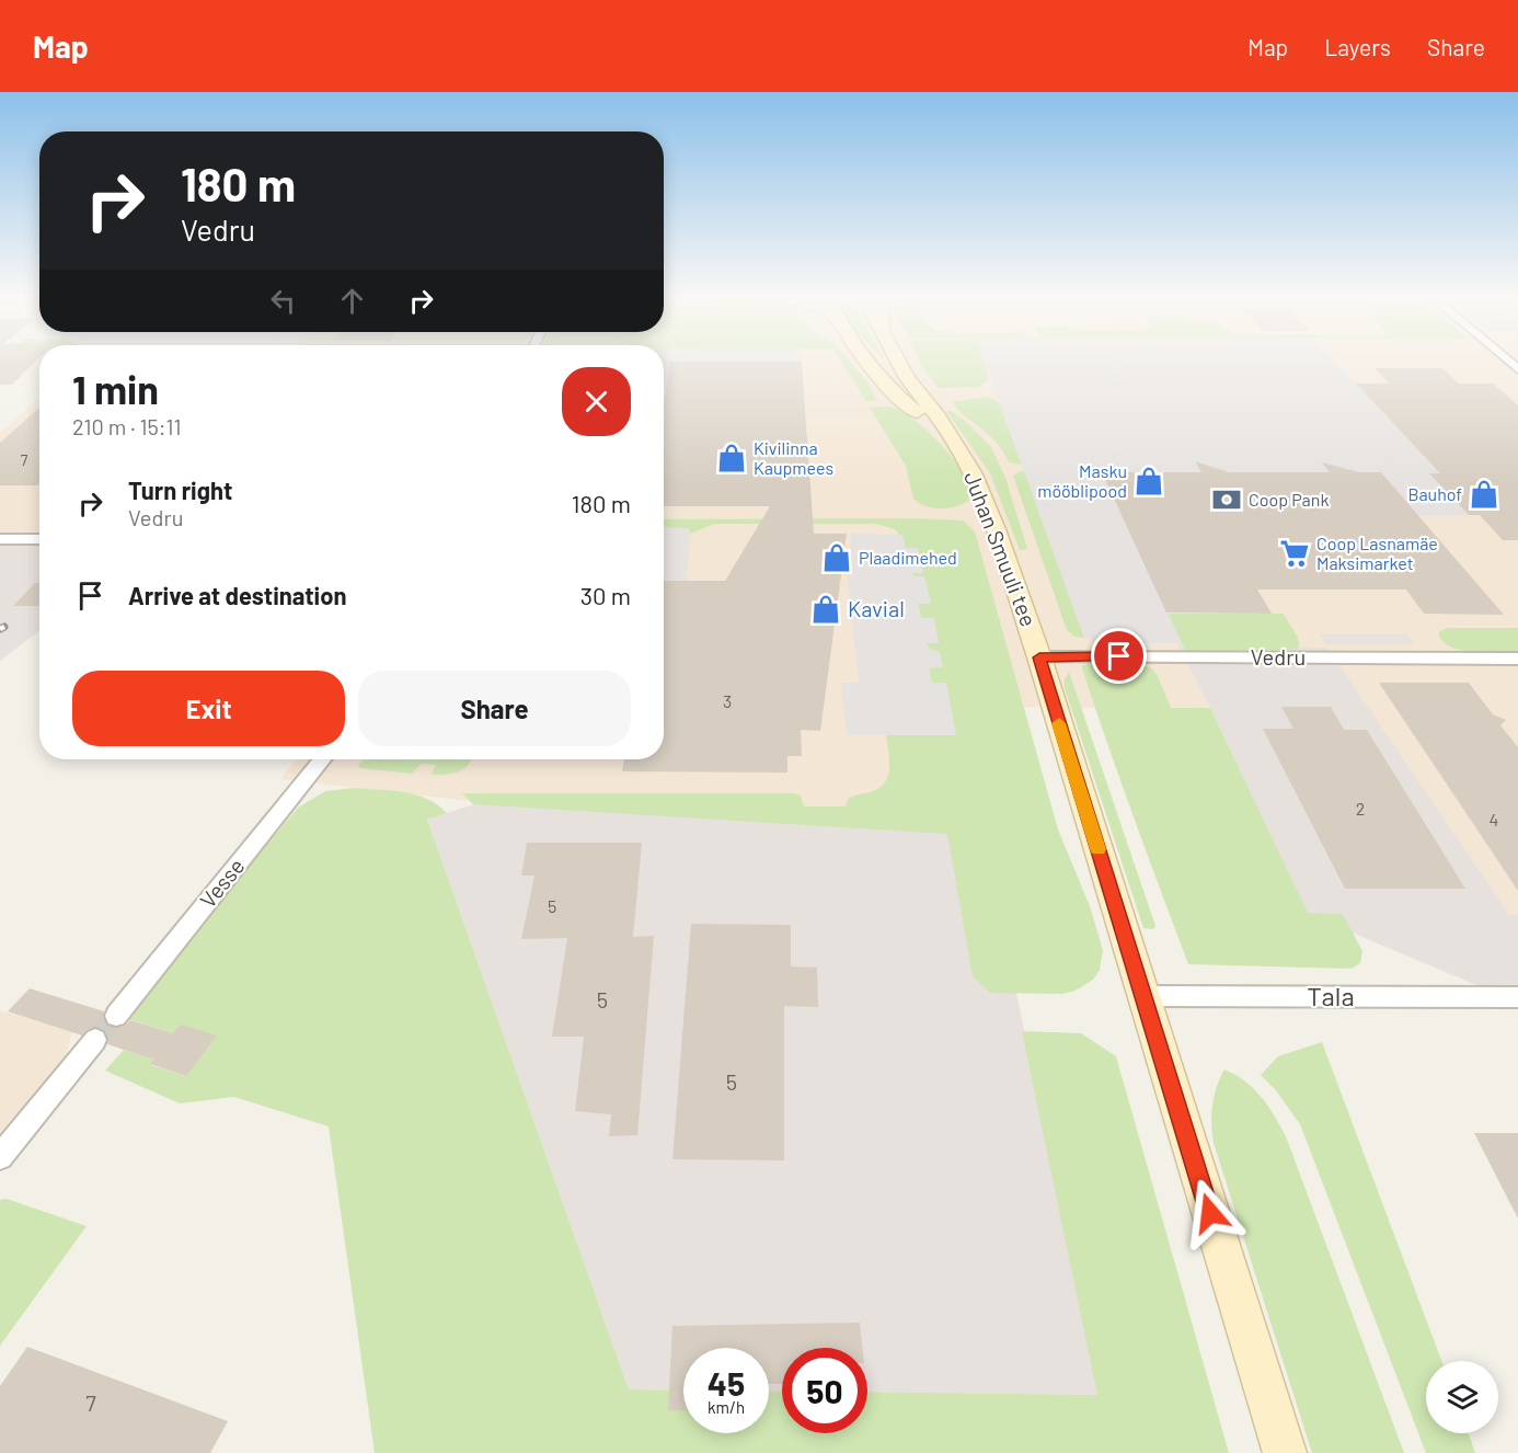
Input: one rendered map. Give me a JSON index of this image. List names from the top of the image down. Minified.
{"streets":{"main road":["Juhan Smuuli tee"],"street":["Vedru","Vesse","Tala"]},"crossings":[["Juhan Smuuli tee","Vedru"],["Juhan Smuuli tee","Tala"]],"places":{"shop":["Kivilinna Kaupmees","Masku mööblipood","Bauhof","Plaadimehed","Kavial"],"bank":["Coop Pank"],"supermarket":["Coop Lasnamäe Maksimarket"]},"house_numbers":["7","3","2","4","5","5","5","7"],"page":{"header":"Map","nav":["Map","Layers","Share"],"turn":["180 m","Vedru"],"heading":["1 min","210 m · 15:11"],"list":[{"name":"Turn right","note":"Vedru","value":"180 m"},{"name":"Arrive at destination","value":"30 m"}],"buttons":["Exit","Share"],"speed":"45 km/h","limit":"50"}}
